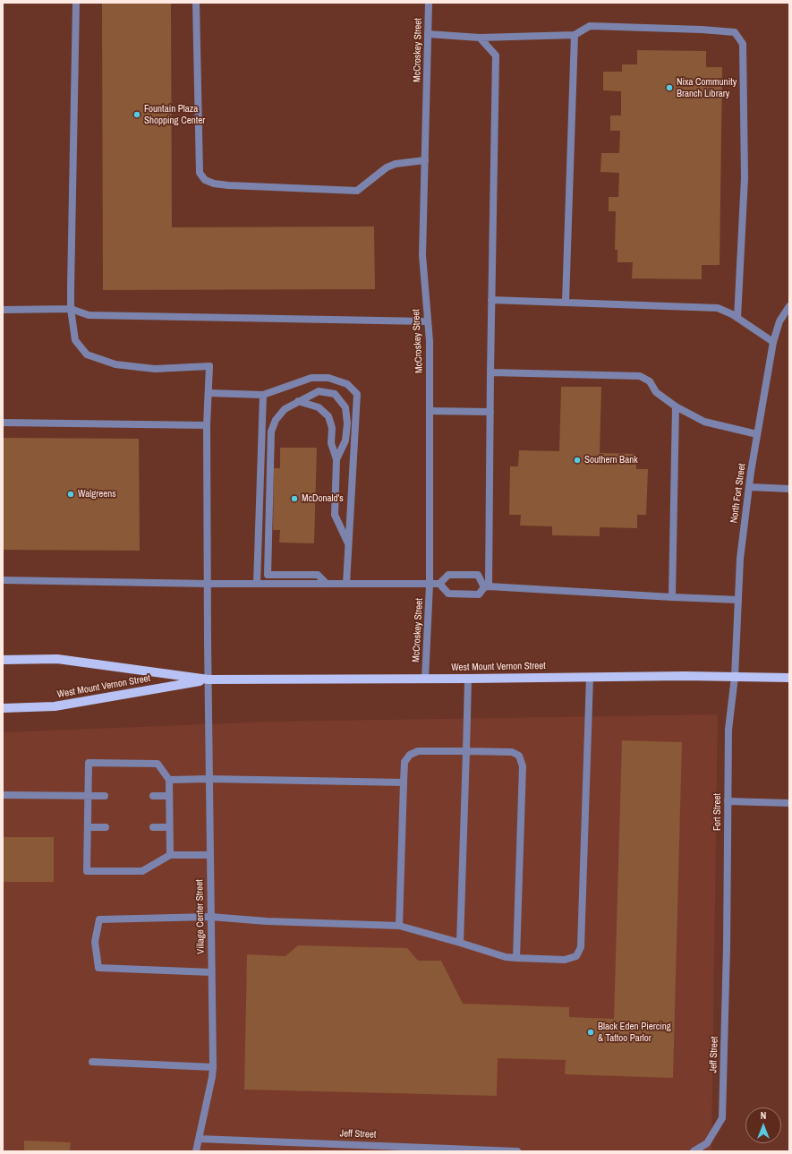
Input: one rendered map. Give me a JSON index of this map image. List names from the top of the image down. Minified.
{"streets":{"main road":["West Mount Vernon Street"],"street":["McCroskey Street","North Fort Street","Fort Street","Village Center Street","Jeff Street"]},"crossings":[["McCroskey Street","West Mount Vernon Street"],["North Fort Street","West Mount Vernon Street"],["North Fort Street","Fort Street"],["West Mount Vernon Street","Fort Street"],["West Mount Vernon Street","Village Center Street"],["Fort Street","Jeff Street"],["Village Center Street","Jeff Street"]],"places":["Nixa Community Branch Library","Fountain Plaza Shopping Center","Southern Bank","Walgreens","McDonald's","Black Eden Piercing & Tattoo Parlor"],"north":"top"}
